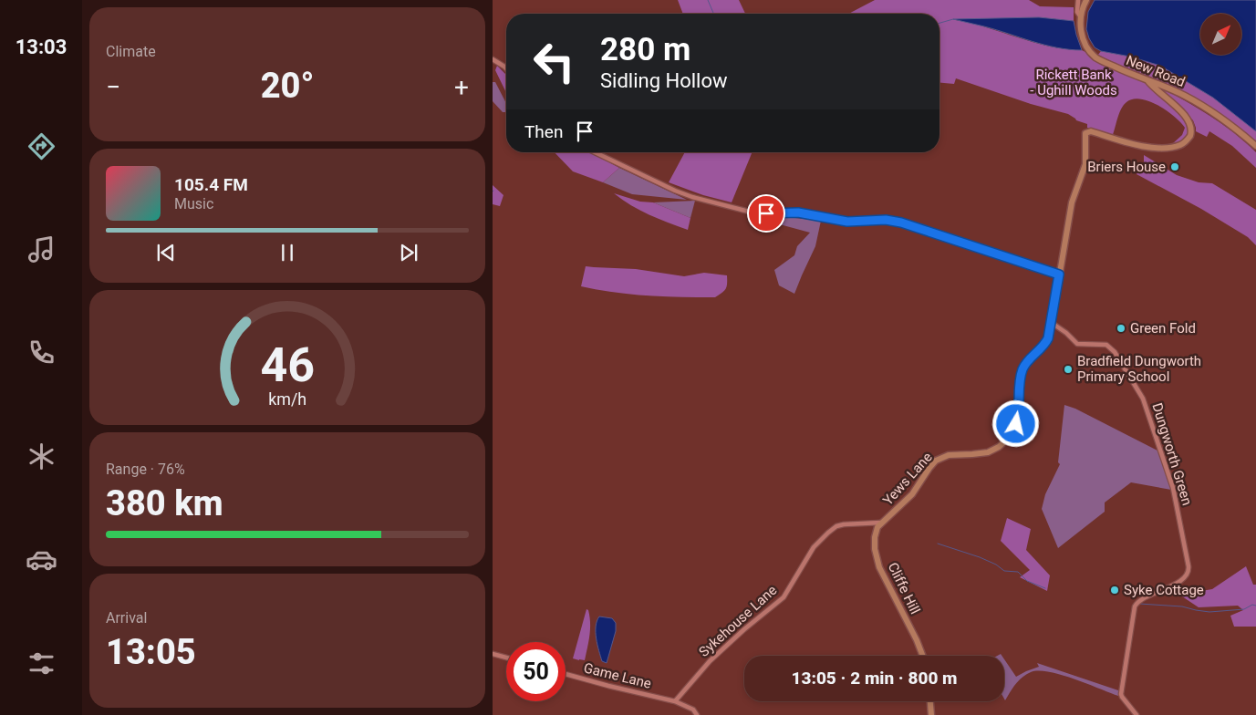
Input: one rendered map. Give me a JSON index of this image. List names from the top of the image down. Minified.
{"streets":{"main road":["New Road","Yews Lane","Cliffe Hill"],"street":["Dungworth Green","Sykehouse Lane","Game Lane"]},"crossings":[["Dungworth Green","Yews Lane"],["Yews Lane","Cliffe Hill"],["Yews Lane","Sykehouse Lane"],["Cliffe Hill","Sykehouse Lane"],["Sykehouse Lane","Game Lane"]],"parks":["Rickett Bank - Ughill Woods"],"places":["Briers House","Green Fold","Bradfield Dungworth Primary School","Syke Cottage"],"north":"top right","page":{"tabs":"13:03","tile":["Climate",["Range · 76%","380 km"],["Arrival","13:05"]],"turn":["280 m","Sidling Hollow"],"heat":["−","20°","+"],"then":"Then","song":["105.4 FM","Music"],"limit":"50","trip":"13:05 · 2 min · 800 m","gauge":["46","km/h"]}}
